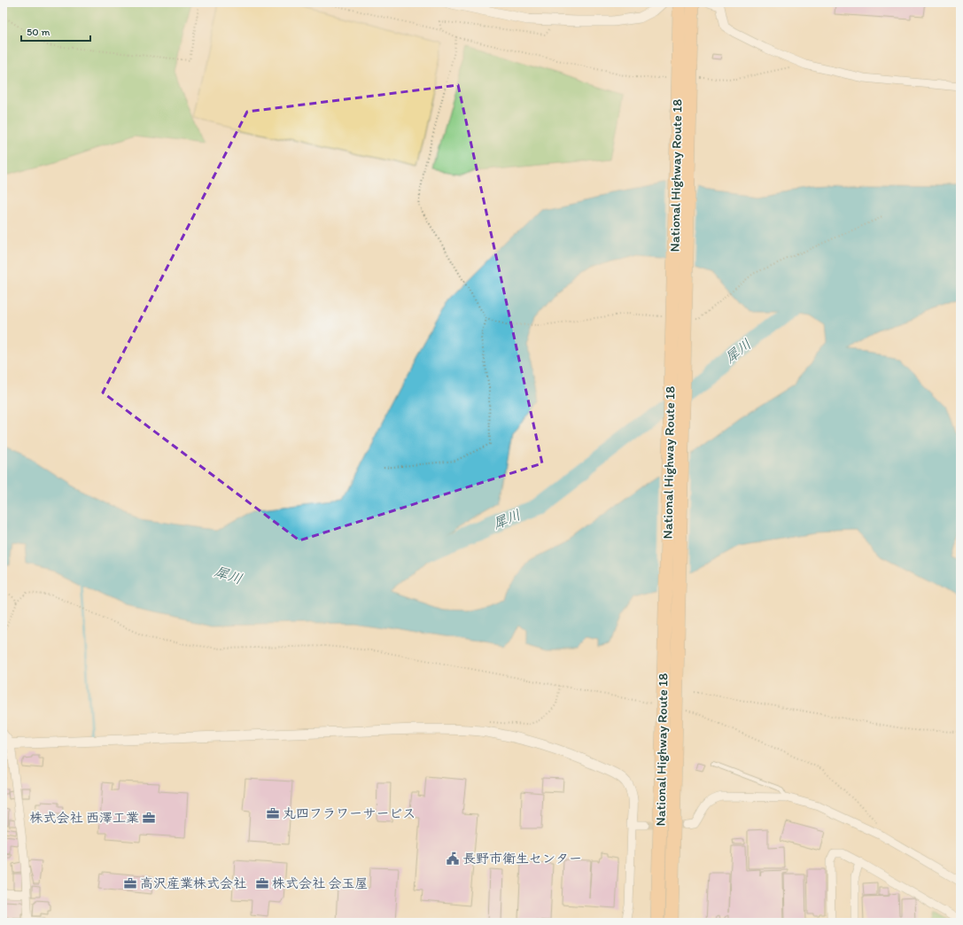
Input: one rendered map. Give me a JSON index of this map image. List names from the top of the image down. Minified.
{"streets":{"highway":["National Highway Route 18"]},"water":["犀川"],"places":{"office":["丸四フラワーサービス","株式会社 西澤工業","高沢産業株式会社","株式会社 会玉屋"],"public building":["長野市衛生センター"]},"scale_bar":"50 m"}
